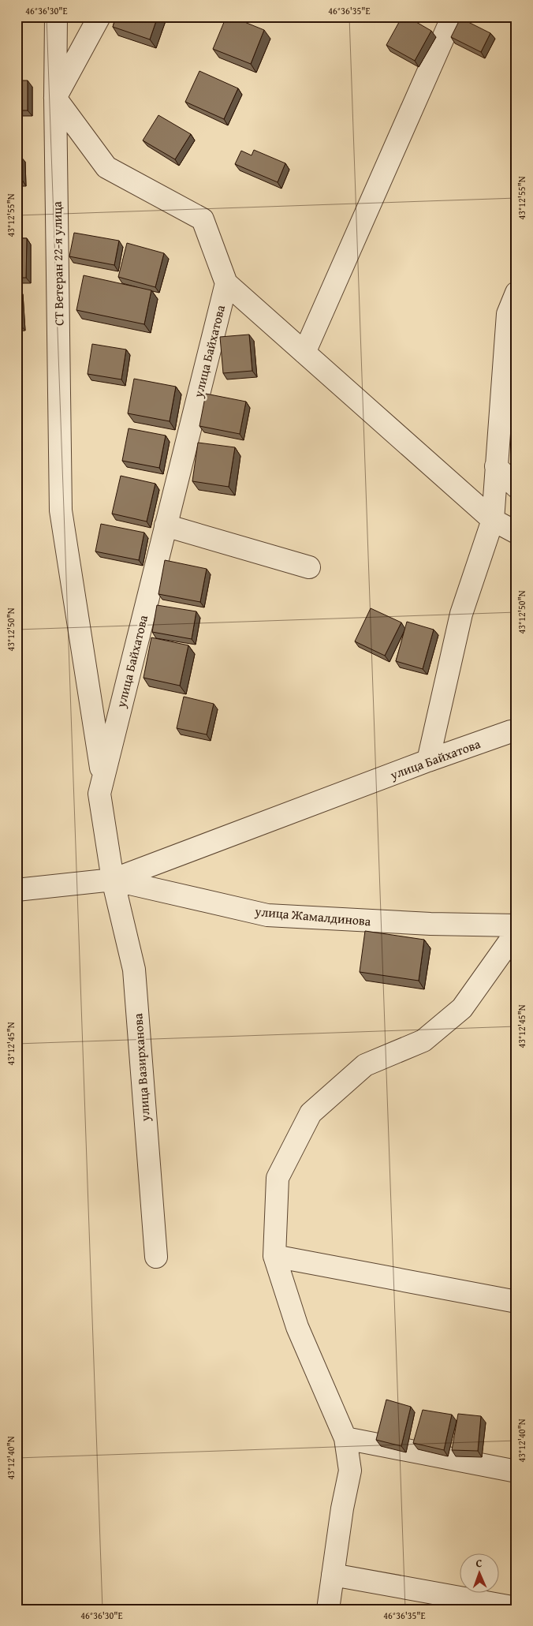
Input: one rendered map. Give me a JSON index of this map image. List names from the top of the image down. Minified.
{"streets":{"street":["СТ Ветеран 22-я улица","улица Байхатова","улица Жамалдинова","улица Вазирханова"]},"crossings":[["СТ Ветеран 22-я улица","улица Байхатова"],["улица Байхатова","улица Жамалдинова"],["улица Байхатова","улица Вазирханова"],["улица Жамалдинова","улица Вазирханова"]],"north":"top","coordinates":["46°36'30\"E","46°36'35\"E","43°12'55\"N","43°12'50\"N","43°12'45\"N","43°12'40\"N"]}
